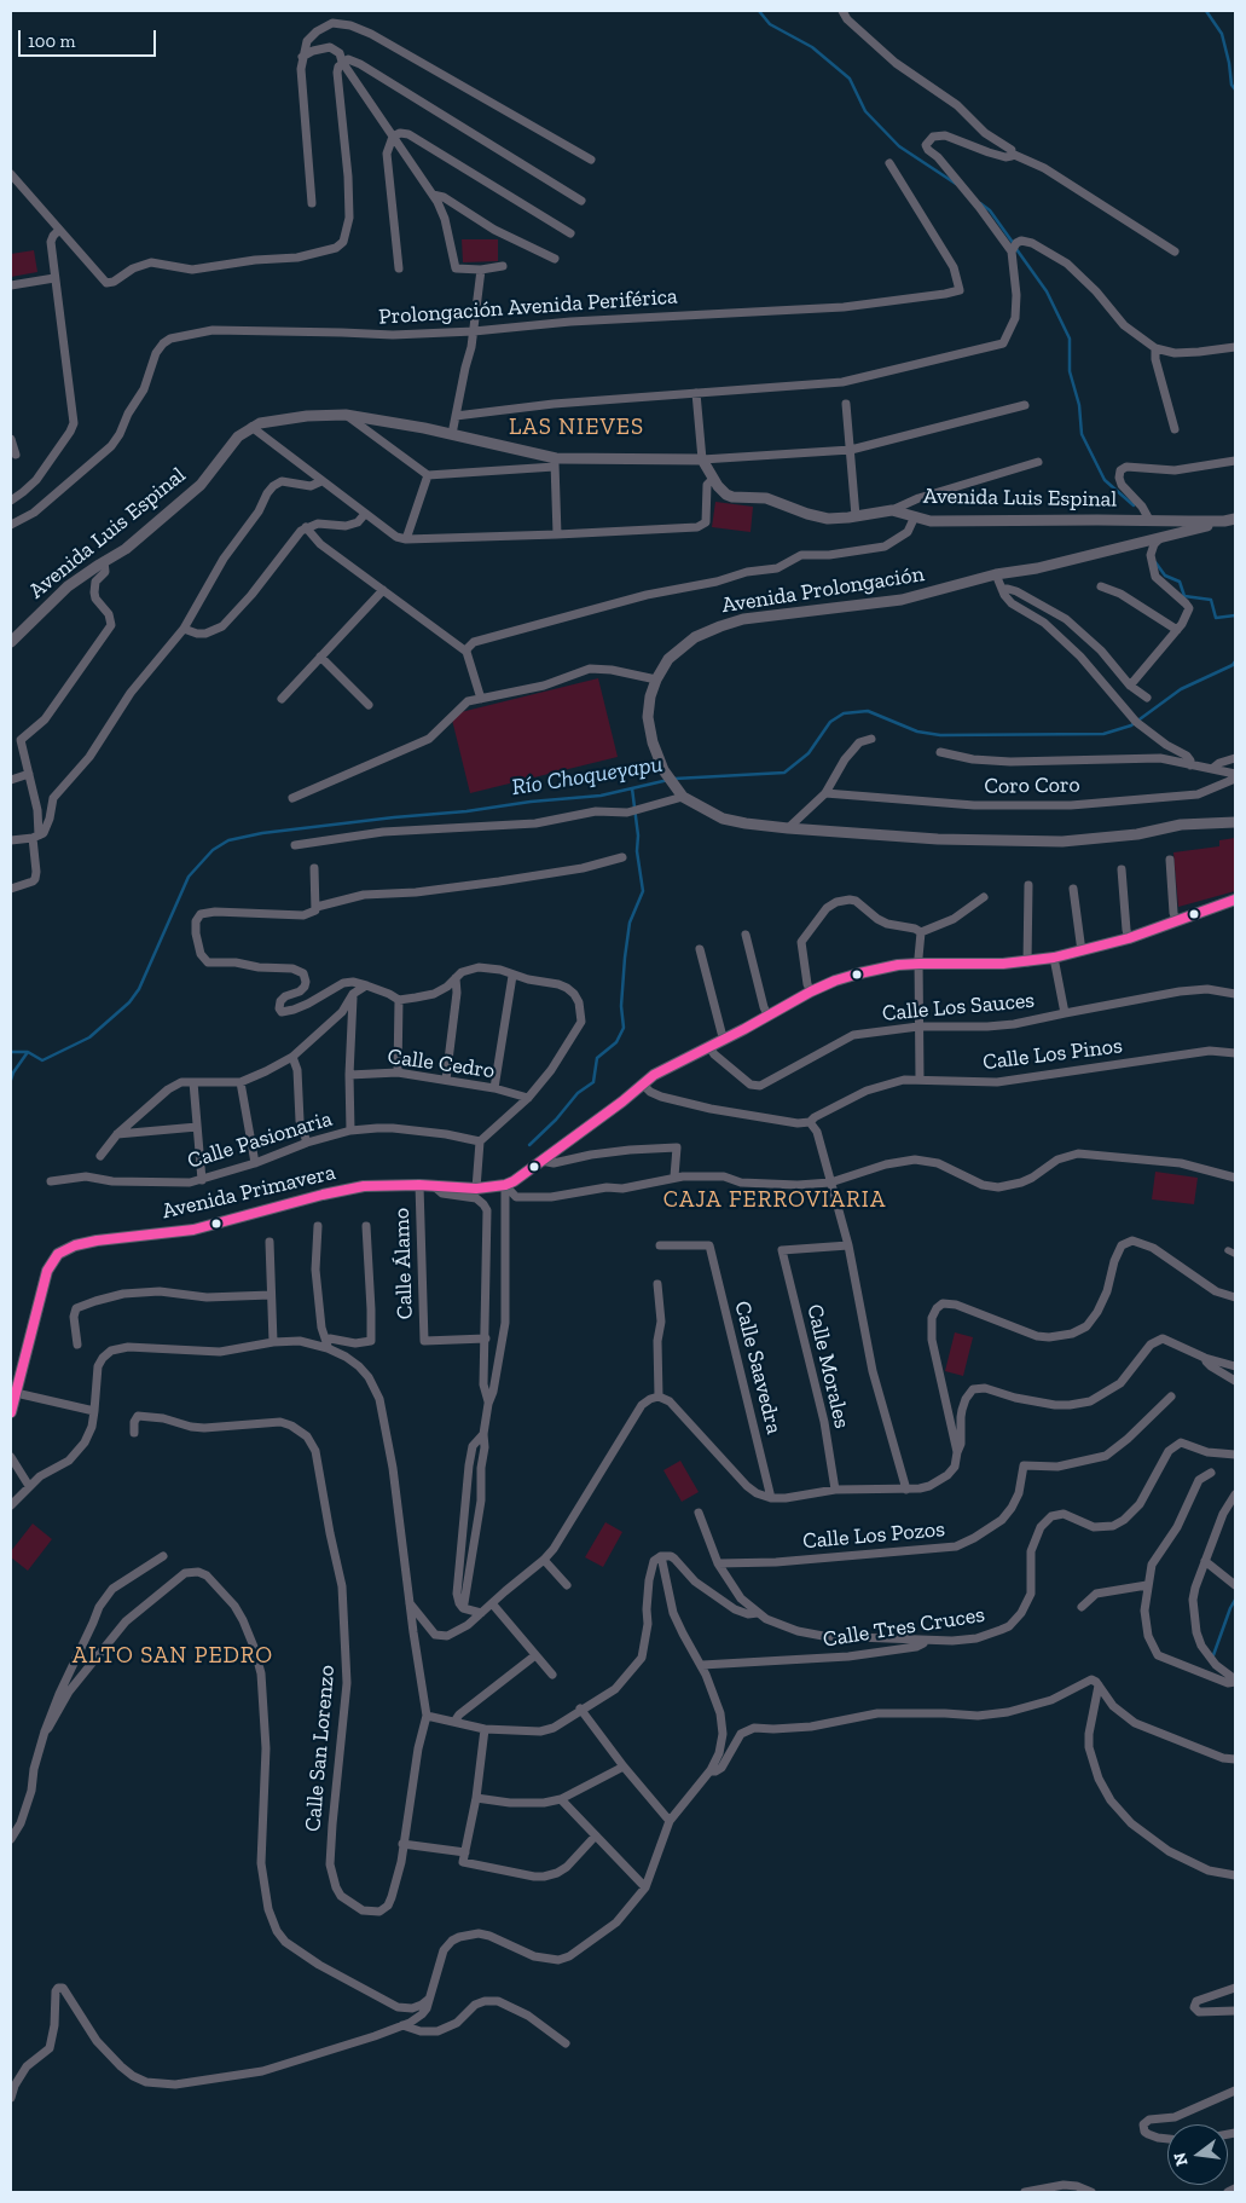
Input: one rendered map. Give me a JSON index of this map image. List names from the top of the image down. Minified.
{"streets":{"main road":["Avenida Primavera"],"street":["Prolongación Avenida Periférica","Avenida Luis Espinal","Avenida Prolongación","Coro Coro","Calle Los Sauces","Calle Los Pinos","Calle Cedro","Calle Pasionaria","Calle Álamo","Calle Morales","Calle Saavedra","Calle Los Pozos","Calle Tres Cruces","Calle San Lorenzo"]},"crossings":[["Avenida Luis Espinal","Avenida Prolongación"],["Calle Los Sauces","Avenida Primavera"],["Avenida Primavera","Calle Álamo"]],"districts":["LAS NIEVES","CAJA FERROVIARIA","ALTO SAN PEDRO"],"water":["Río Choqueyapu"],"scale_bar":"100 m","north":"left"}
